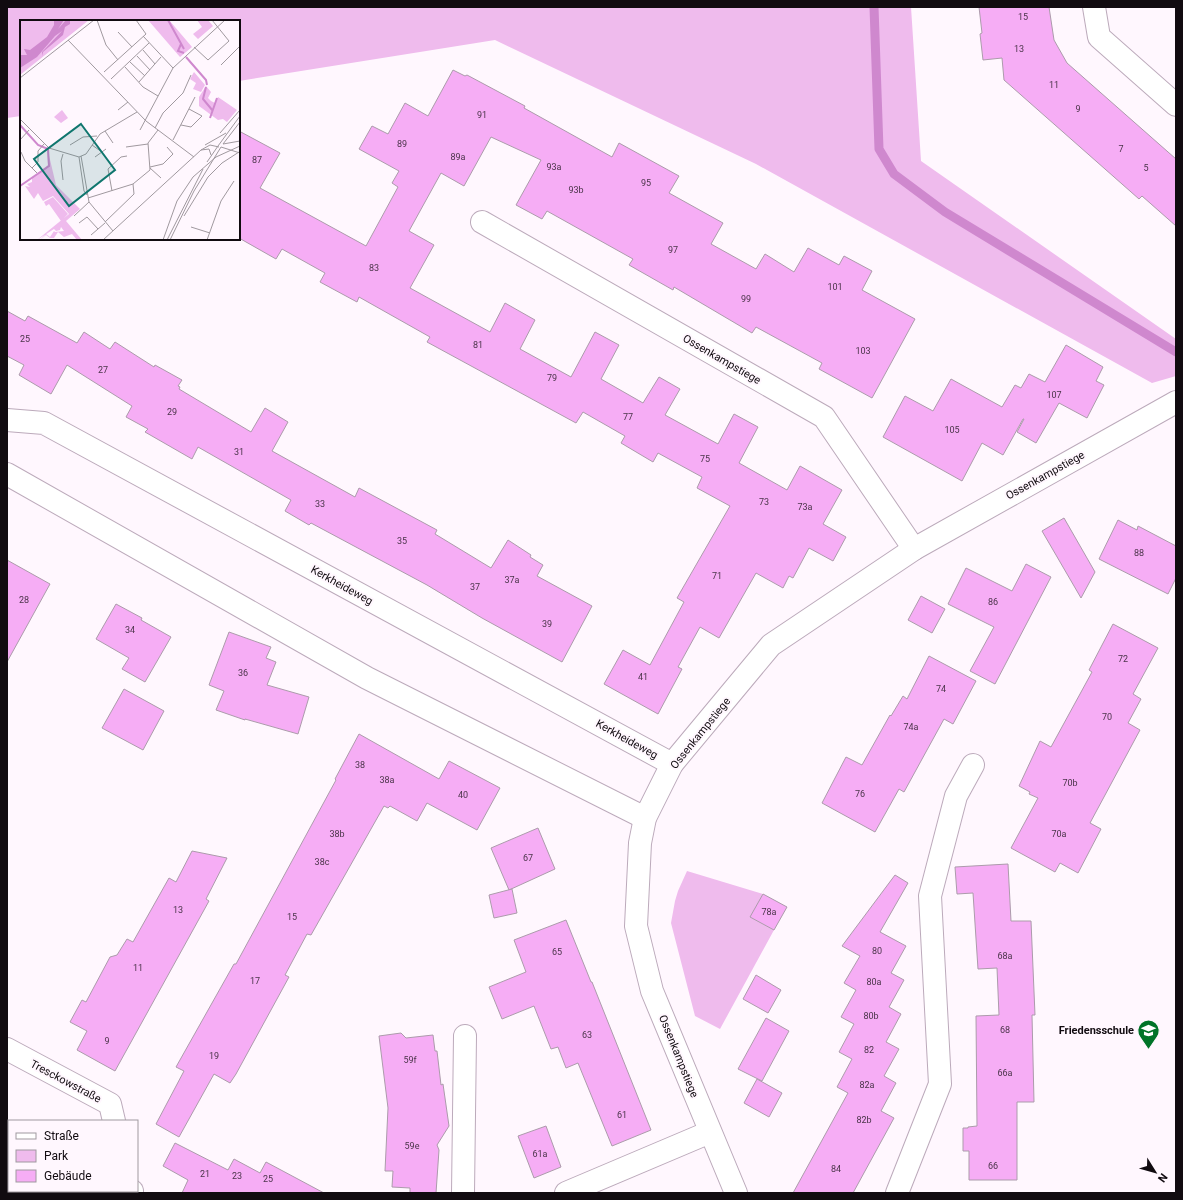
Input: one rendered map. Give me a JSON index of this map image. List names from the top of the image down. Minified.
{"streets":{"street":["Ossenkampstiege","Kerkheideweg","Tresckowstraße"]},"crossings":[["Ossenkampstiege","Kerkheideweg"]],"places":{"school or university":["Friedensschule"]},"house_numbers":["15","13","11","9","91","89","7","89a","87","93a","5","95","93b","97","83","101","99","25","81","103","27","79","107","29","77","105","31","75","73","33","73a","35","88","71","37a","37","28","86","39","34","72","36","41","74","70","74a","38","38a","70b","76","40","38b","70a","67","38c","13","78a","15","80","65","68a","11","17","80a","80b","68","63","9","82","19","59f","66a","82a","61","82b","59e","61a","66","84","21","23","25"],"legend":["Straße","Park","Gebäude"],"north":"bottom right"}
